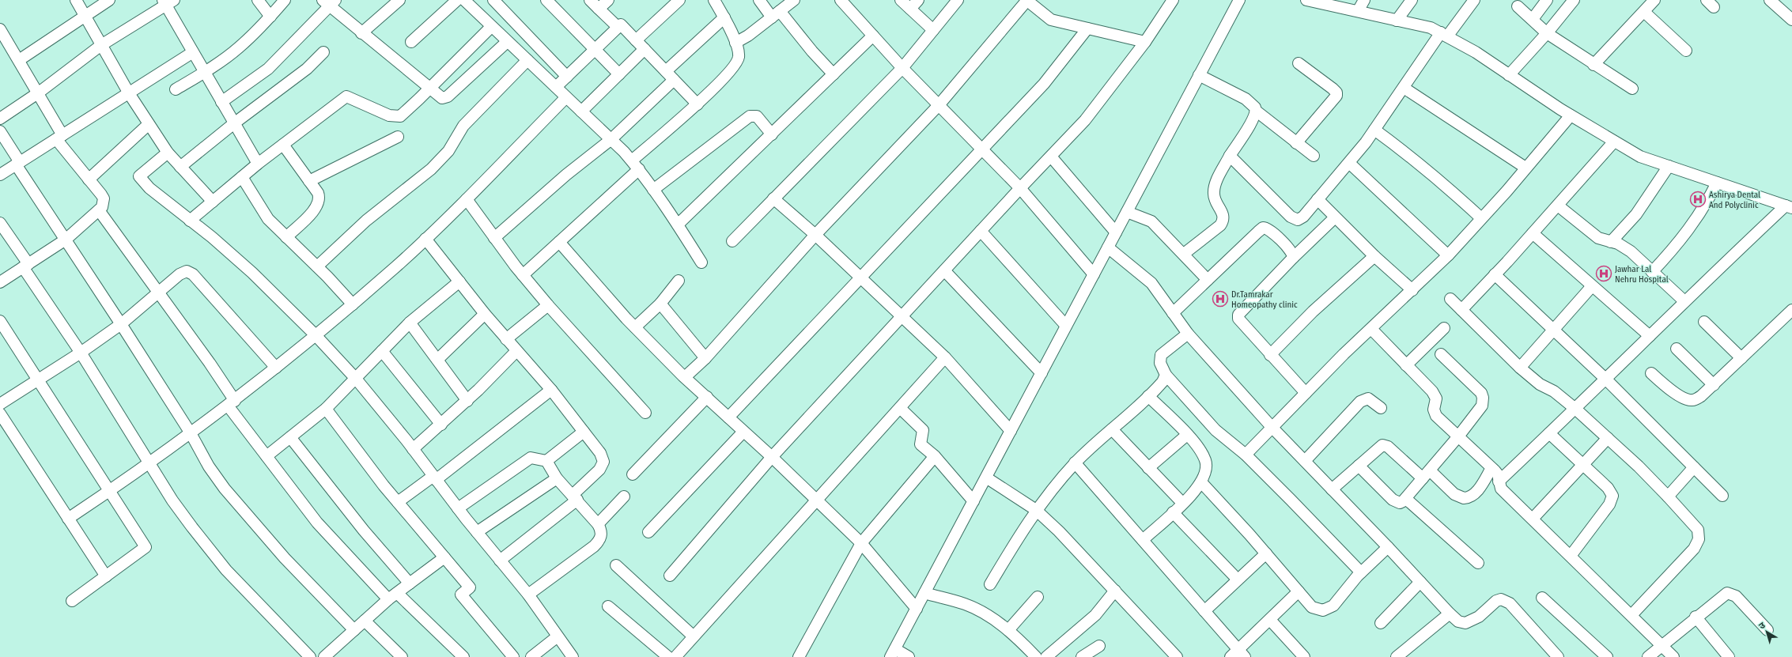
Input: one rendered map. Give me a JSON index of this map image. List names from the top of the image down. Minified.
{"places":{"hospital":["Ashirya Dental And Polyclinic","Jawhar Lal Nehru Hospital","Dr.Tamrakar Homeopathy clinic"]},"north":"top left"}
